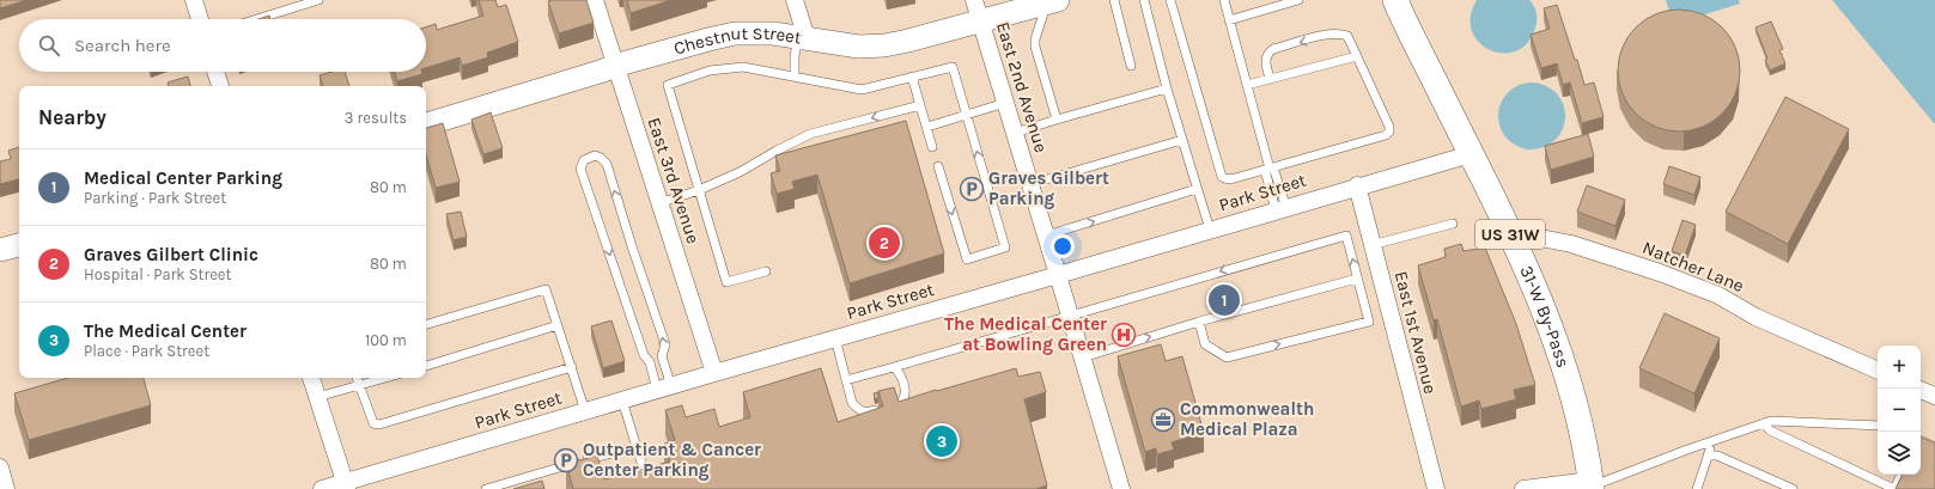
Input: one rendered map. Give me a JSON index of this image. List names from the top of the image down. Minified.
{"streets":{"main road":["US 31W","31-W By-Pass"],"street":["Chestnut Street","East 2nd Avenue","East 3rd Avenue","Park Street","Natcher Lane","East 1st Avenue"]},"crossings":[["Chestnut Street","East 2nd Avenue"],["Chestnut Street","East 3rd Avenue"],["East 2nd Avenue","Park Street"],["East 3rd Avenue","Park Street"],["Park Street","31-W By-Pass"],["Park Street","East 1st Avenue"],["Natcher Lane","31-W By-Pass"]],"places":{"parking":["Graves Gilbert Parking","Outpatient & Cancer Center Parking"],"hospital":["The Medical Center at Bowling Green"],"office":["Commonwealth Medical Plaza"]},"page":{"search":"Search here","heading":["Nearby","3 results"],"list":[{"mark":"1","name":"Medical Center Parking","note":"Parking · Park Street","value":"80 m"},{"mark":"2","name":"Graves Gilbert Clinic","note":"Hospital · Park Street","value":"80 m"},{"mark":"3","name":"The Medical Center","note":"Place · Park Street","value":"100 m"}],"pins":["2","1","3"],"map_buttons":["+","−"]}}
